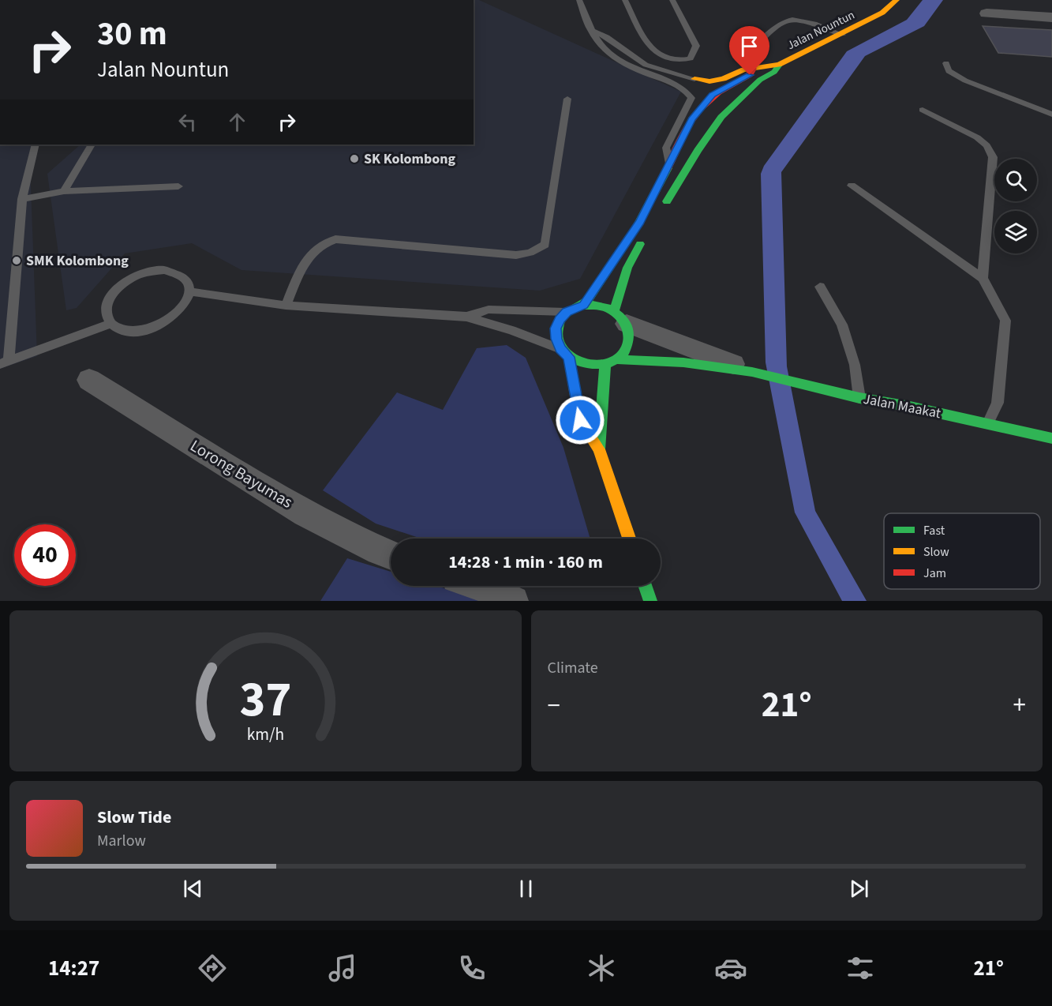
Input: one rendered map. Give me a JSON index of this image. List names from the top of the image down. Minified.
{"streets":{"street":["Jalan Nountun","Jalan Maakat","Lorong Bayumas"]},"crossings":[["Jalan Nountun","Jalan Maakat"]],"places":["SK Kolombong","SMK Kolombong"],"legend":["Fast","Slow","Jam"],"page":{"turn":["30 m","Jalan Nountun"],"limit":"40","trip":"14:28 · 1 min · 160 m","tile":"Climate","heat":["−","21°","+"],"song":["Slow Tide","Marlow"],"tabs":["14:27","21°"],"gauge":["37","km/h"]}}
